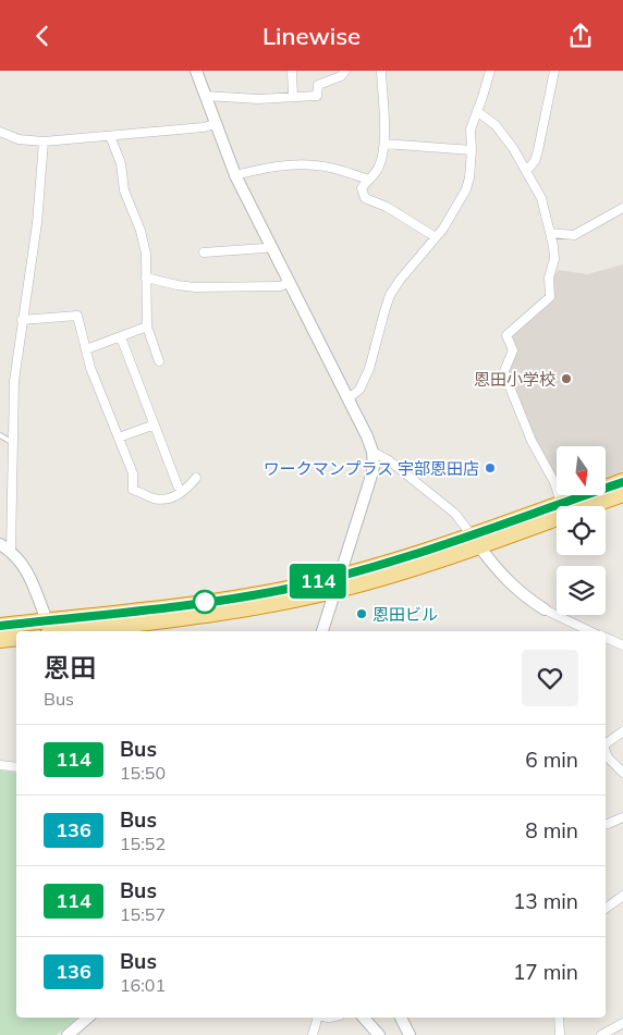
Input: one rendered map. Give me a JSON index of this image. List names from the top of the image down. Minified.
{"places":["恩田小学校","ワークマンプラス 宇部恩田店","恩田ビル"],"lines":["bus line 114"],"north":"bottom","page":{"header":"Linewise","on_map":"114","heading":["恩田","Bus"],"list":[{"mark":"114","name":"Bus","note":"15:50","value":"6 min"},{"mark":"136","name":"Bus","note":"15:52","value":"8 min"},{"mark":"114","name":"Bus","note":"15:57","value":"13 min"},{"mark":"136","name":"Bus","note":"16:01","value":"17 min"}]}}
